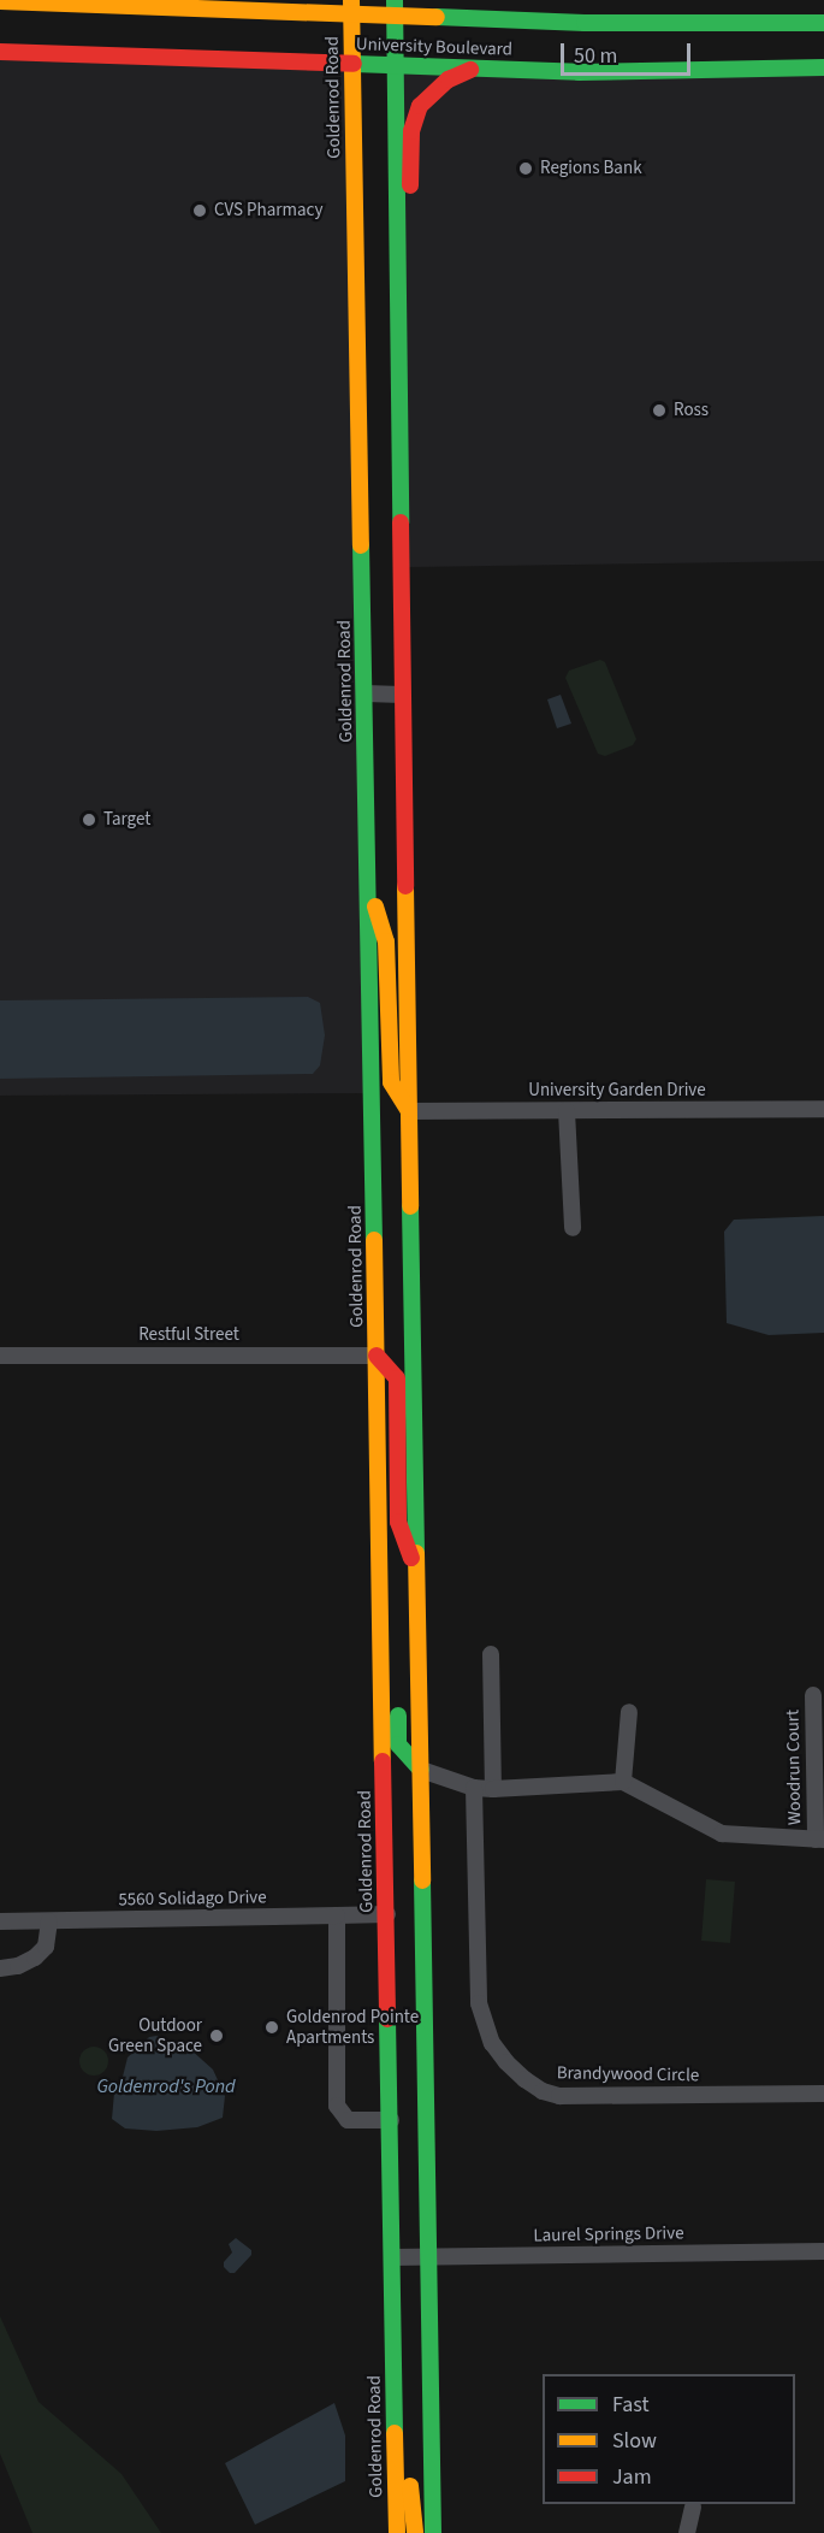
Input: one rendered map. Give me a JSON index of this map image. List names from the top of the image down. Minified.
{"streets":{"main road":["University Boulevard","Goldenrod Road"],"street":["University Garden Drive","Restful Street","Woodrun Court","5560 Solidago Drive","Brandywood Circle","Laurel Springs Drive"]},"crossings":[["University Boulevard","Goldenrod Road"],["Goldenrod Road","Restful Street"],["Goldenrod Road","5560 Solidago Drive"],["Goldenrod Road","Laurel Springs Drive"]],"water":["Goldenrod's Pond"],"places":["Regions Bank","CVS Pharmacy","Ross","Target","Goldenrod Pointe Apartments","Outdoor Green Space"],"legend":["Fast","Slow","Jam"],"scale_bar":"50 m"}
